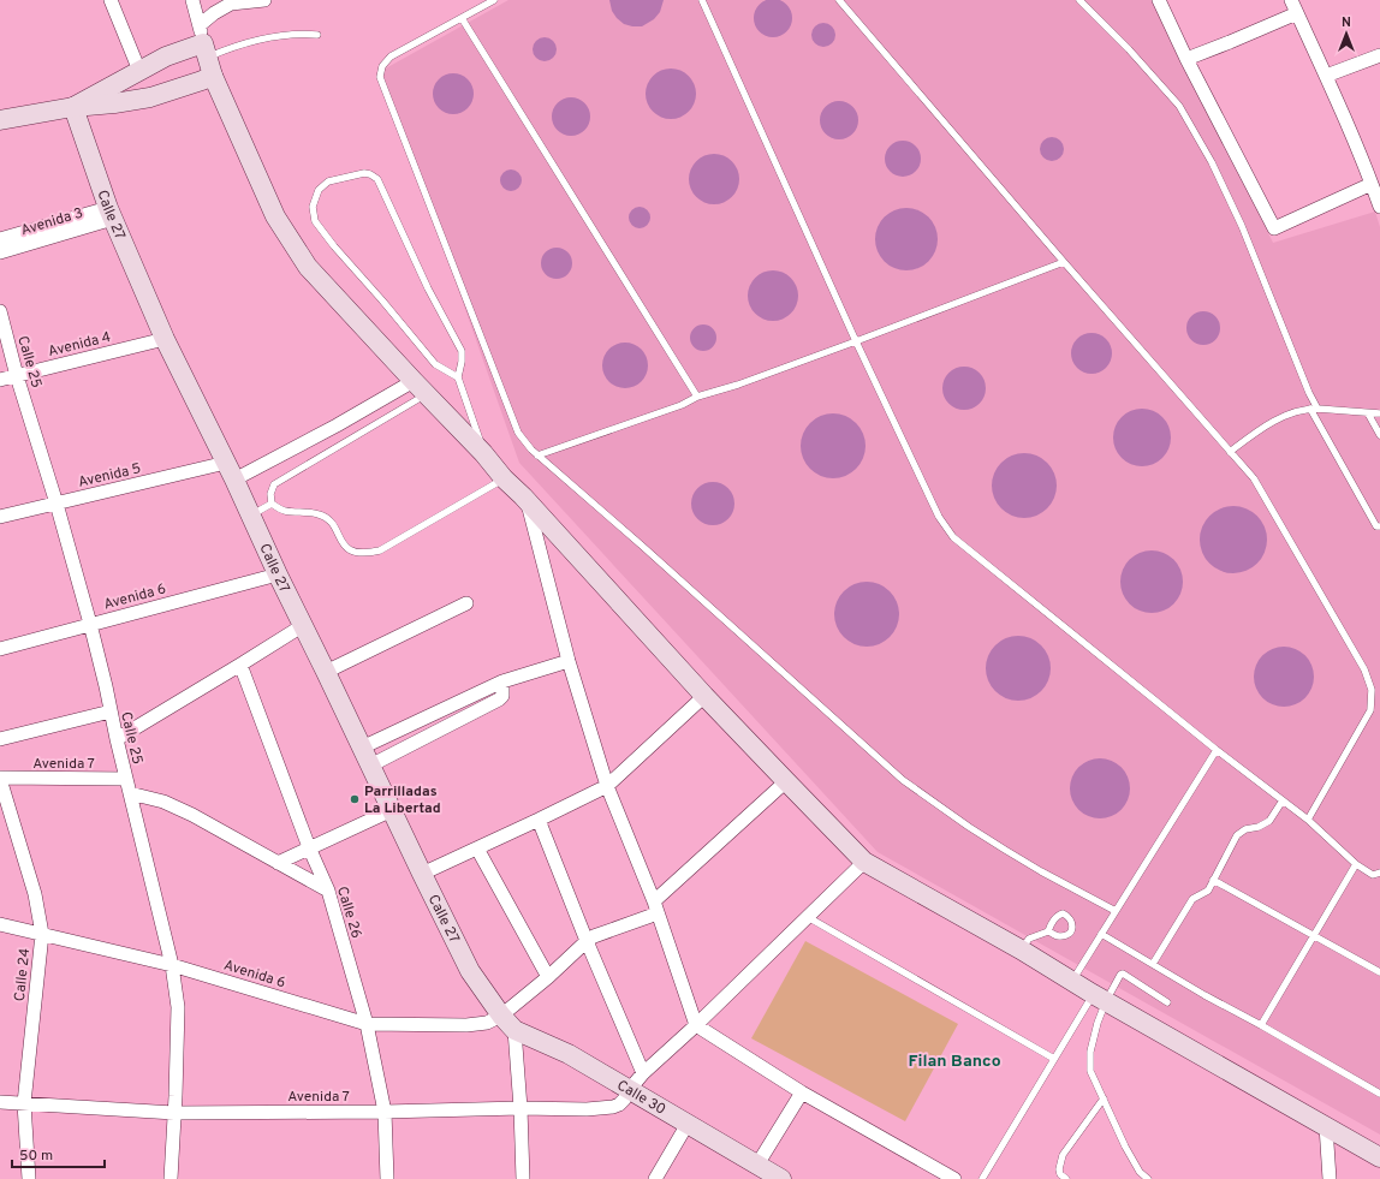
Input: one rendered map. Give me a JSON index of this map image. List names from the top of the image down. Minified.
{"streets":{"main road":["Calle 27","Calle 30"],"street":["Avenida 3","Avenida 4","Calle 25","Avenida 5","Avenida 6","Avenida 7","Calle 26","Calle 24"]},"crossings":[["Calle 27","Avenida 3"],["Calle 27","Avenida 4"],["Calle 27","Avenida 5"],["Calle 27","Avenida 6"],["Calle 27","Calle 30"],["Avenida 4","Calle 25"],["Calle 25","Avenida 5"],["Calle 25","Avenida 6"],["Calle 25","Avenida 7"],["Avenida 6","Calle 26"],["Avenida 6","Calle 24"],["Avenida 6","Calle 30"],["Avenida 7","Calle 26"],["Avenida 7","Calle 24"],["Avenida 7","Calle 30"]],"districts":["Filan Banco"],"places":["Parrilladas La Libertad"],"scale_bar":"50 m","north":"top"}
